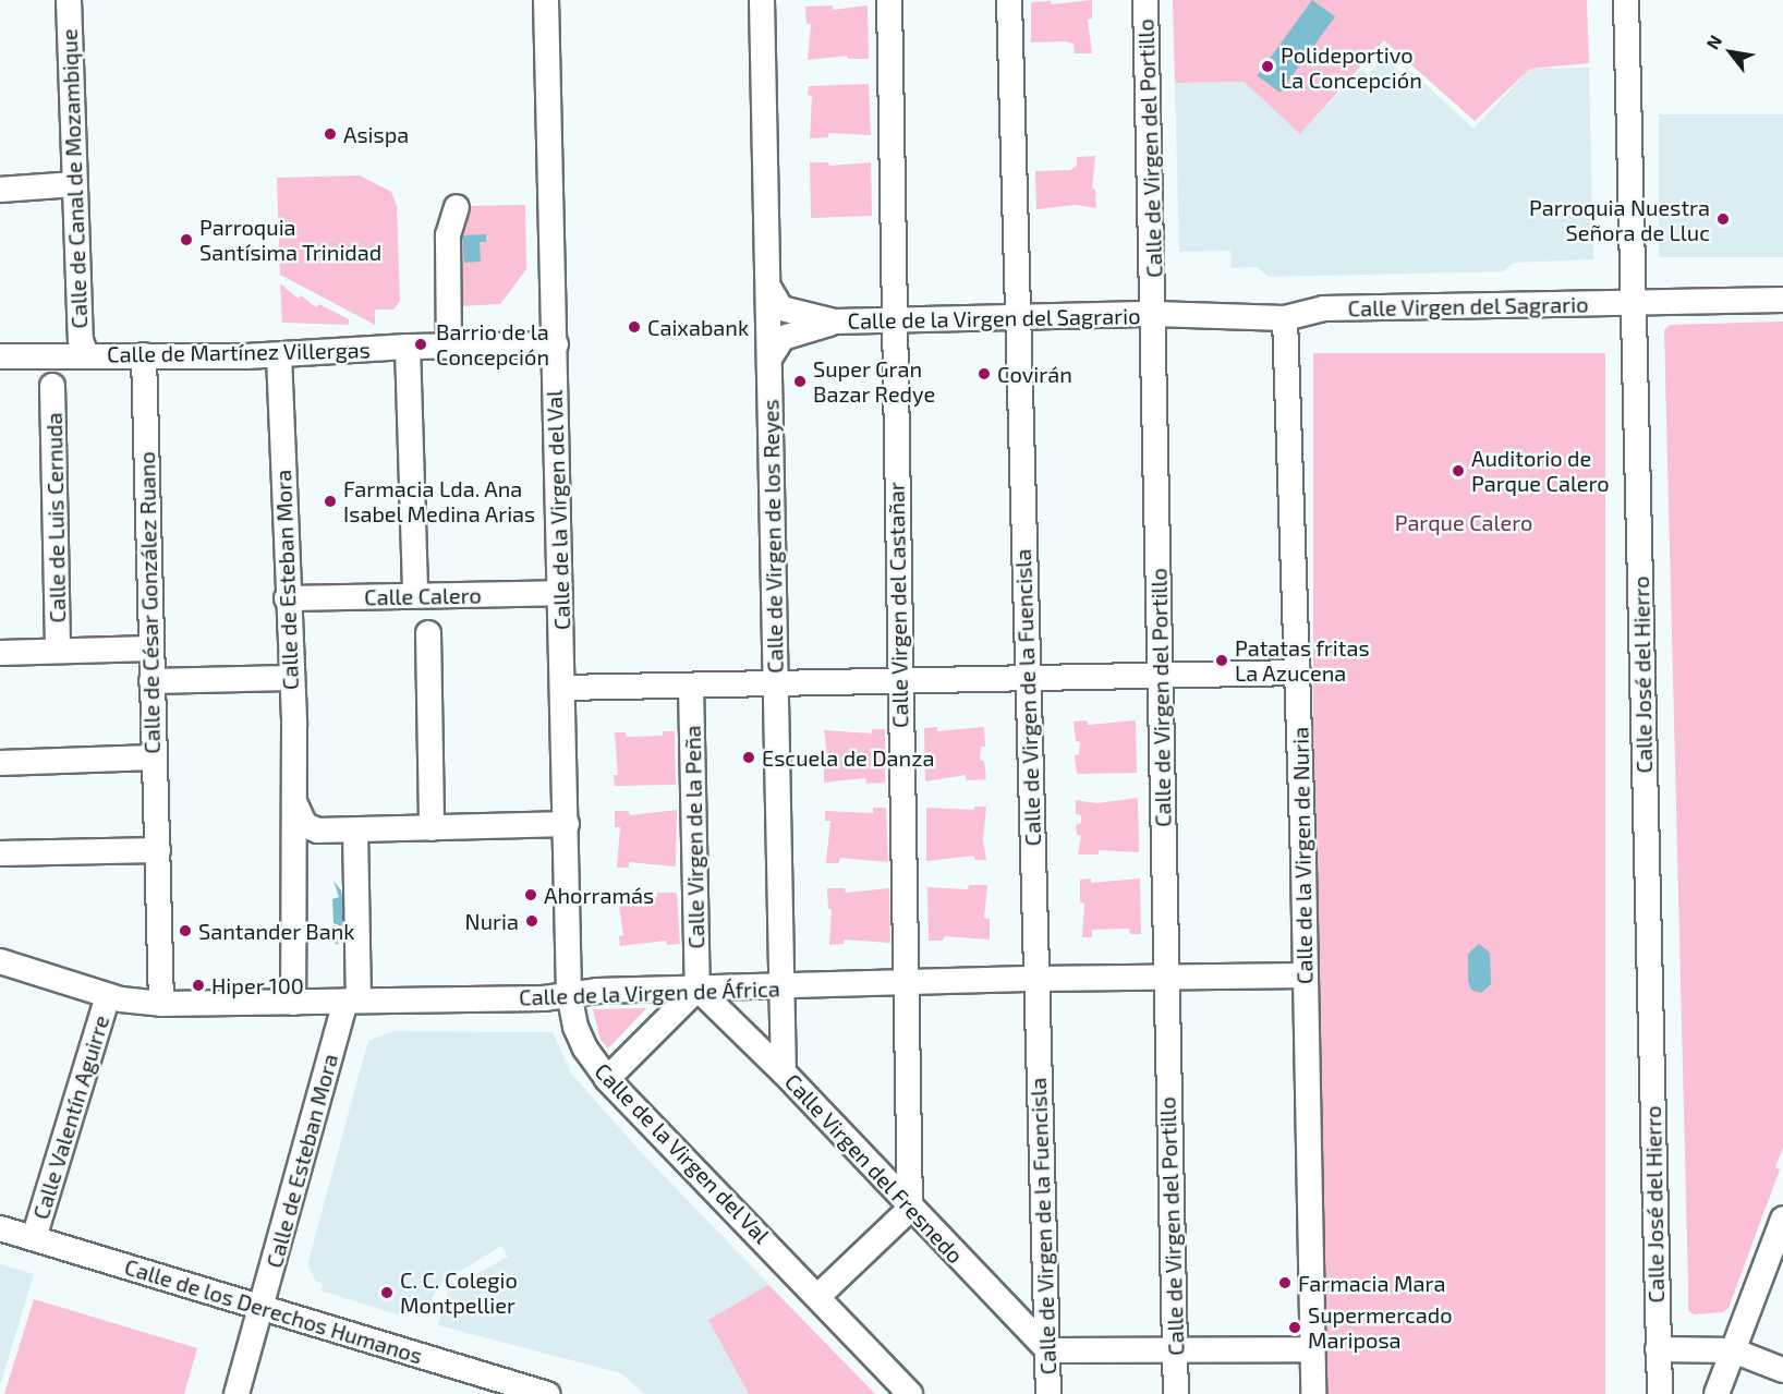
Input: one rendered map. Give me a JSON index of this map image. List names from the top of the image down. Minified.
{"streets":{"street":["Calle de Virgen del Portillo","Calle de Canal de Mozambique","Calle Virgen del Sagrario","Calle de la Virgen del Sagrario","Calle de Martínez Villergas","Calle de la Virgen del Val","Calle de Luis Cernuda","Calle de Virgen de los Reyes","Calle de Esteban Mora","Calle Calero","Calle de César González Ruano","Calle Virgen del Castañar","Calle José del Hierro","Calle de Virgen de la Fuencisla","Calle Virgen de la Peña","Calle de la Virgen de Nuria","Calle de la Virgen de África","Calle Valentín Aguirre","Calle Virgen del Fresnedo","Calle de los Derechos Humanos"]},"crossings":[["Calle de Virgen del Portillo","Calle Virgen del Sagrario"],["Calle de Virgen del Portillo","Calle de la Virgen del Sagrario"],["Calle de Virgen del Portillo","Calle de la Virgen de África"],["Calle de Canal de Mozambique","Calle de Martínez Villergas"],["Calle Virgen del Sagrario","Calle de la Virgen del Sagrario"],["Calle Virgen del Sagrario","Calle José del Hierro"],["Calle Virgen del Sagrario","Calle de la Virgen de Nuria"],["Calle de la Virgen del Sagrario","Calle de Virgen de los Reyes"],["Calle de la Virgen del Sagrario","Calle Virgen del Castañar"],["Calle de la Virgen del Sagrario","Calle de Virgen de la Fuencisla"],["Calle de Martínez Villergas","Calle de la Virgen del Val"],["Calle de Martínez Villergas","Calle de Esteban Mora"],["Calle de Martínez Villergas","Calle de César González Ruano"],["Calle de la Virgen del Val","Calle Calero"],["Calle de la Virgen del Val","Calle de la Virgen de África"],["Calle de Luis Cernuda","Calle de César González Ruano"],["Calle de Virgen de los Reyes","Calle de la Virgen de África"],["Calle de Virgen de los Reyes","Calle Virgen del Fresnedo"],["Calle de Esteban Mora","Calle Calero"],["Calle de Esteban Mora","Calle de la Virgen de África"],["Calle de Esteban Mora","Calle de los Derechos Humanos"],["Calle de César González Ruano","Calle de la Virgen de África"],["Calle Virgen del Castañar","Calle de la Virgen de África"],["Calle Virgen del Castañar","Calle Virgen del Fresnedo"],["Calle de Virgen de la Fuencisla","Calle de la Virgen de África"],["Calle de Virgen de la Fuencisla","Calle Virgen del Fresnedo"],["Calle Virgen de la Peña","Calle de la Virgen de África"],["Calle Virgen de la Peña","Calle Virgen del Fresnedo"],["Calle de la Virgen de Nuria","Calle de la Virgen de África"],["Calle de la Virgen de África","Calle Valentín Aguirre"],["Calle de la Virgen de África","Calle Virgen del Fresnedo"],["Calle Valentín Aguirre","Calle de los Derechos Humanos"]],"parks":["Parque Calero"],"places":["Polideportivo La Concepción","Asispa","Parroquia Nuestra Señora de Lluc","Parroquia Santísima Trinidad","Caixabank","Barrio de la Concepción","Covirán","Super Gran Bazar Redye","Auditorio de Parque Calero","Farmacia Lda. Ana Isabel Medina Arias","Patatas fritas La Azucena","Escuela de Danza","Ahorramás","Nuria","Santander Bank","Hiper 100","Farmacia Mara","C. C. Colegio Montpellier","Supermercado Mariposa"],"north":"top left"}
